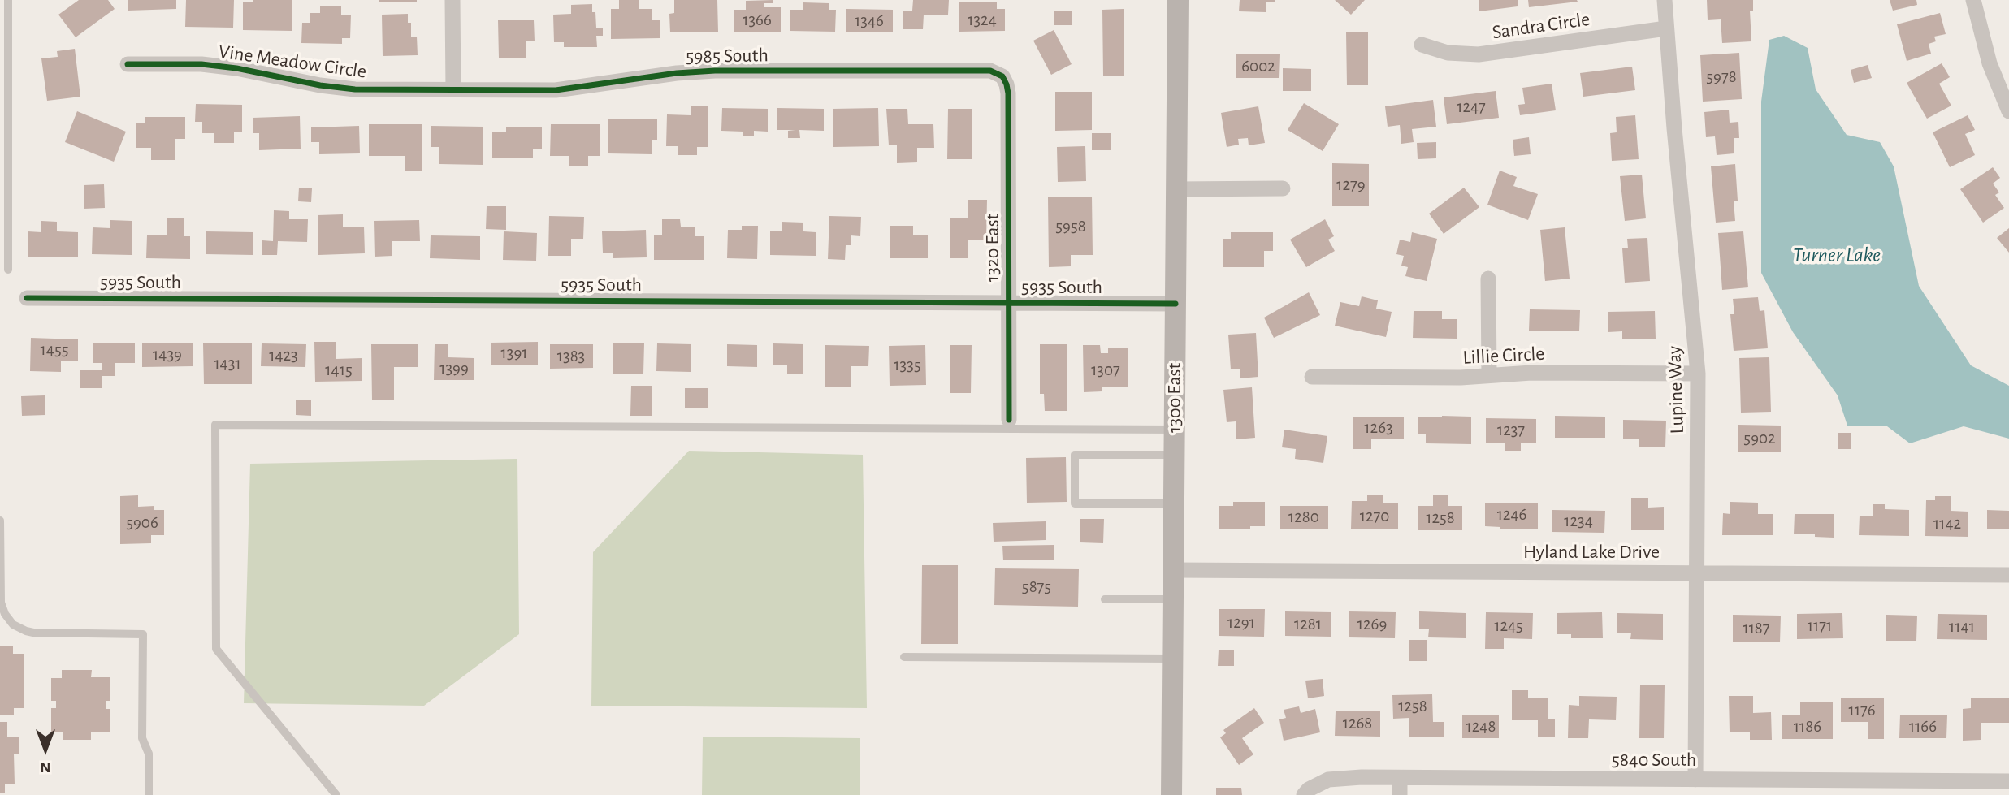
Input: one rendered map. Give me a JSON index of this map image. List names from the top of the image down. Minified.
{"streets":{"main road":["1300 East"],"street":["Sandra Circle","5985 South","Vine Meadow Circle","1320 East","5935 South","Lillie Circle","Lupine Way","Hyland Lake Drive","5840 South"]},"crossings":[["Sandra Circle","Lupine Way"],["5985 South","Vine Meadow Circle"],["5985 South","1320 East"],["1320 East","5935 South"],["5935 South","1300 East"],["Lillie Circle","Lupine Way"],["Lupine Way","Hyland Lake Drive"],["Lupine Way","5840 South"],["1300 East","Hyland Lake Drive"]],"water":["Turner Lake"],"house_numbers":["1366","1324","1346","6002","5978","1247","1279","5958","1455","1391","1439","1423","1383","1431","1335","1399","1415","1307","1263","1237","5902","1246","1270","1280","1258","1234","5906","1142","5875","1291","1281","1269","1245","1171","1141","1187","1258","1176","1268","1248","1186","1166"],"north":"bottom"}
